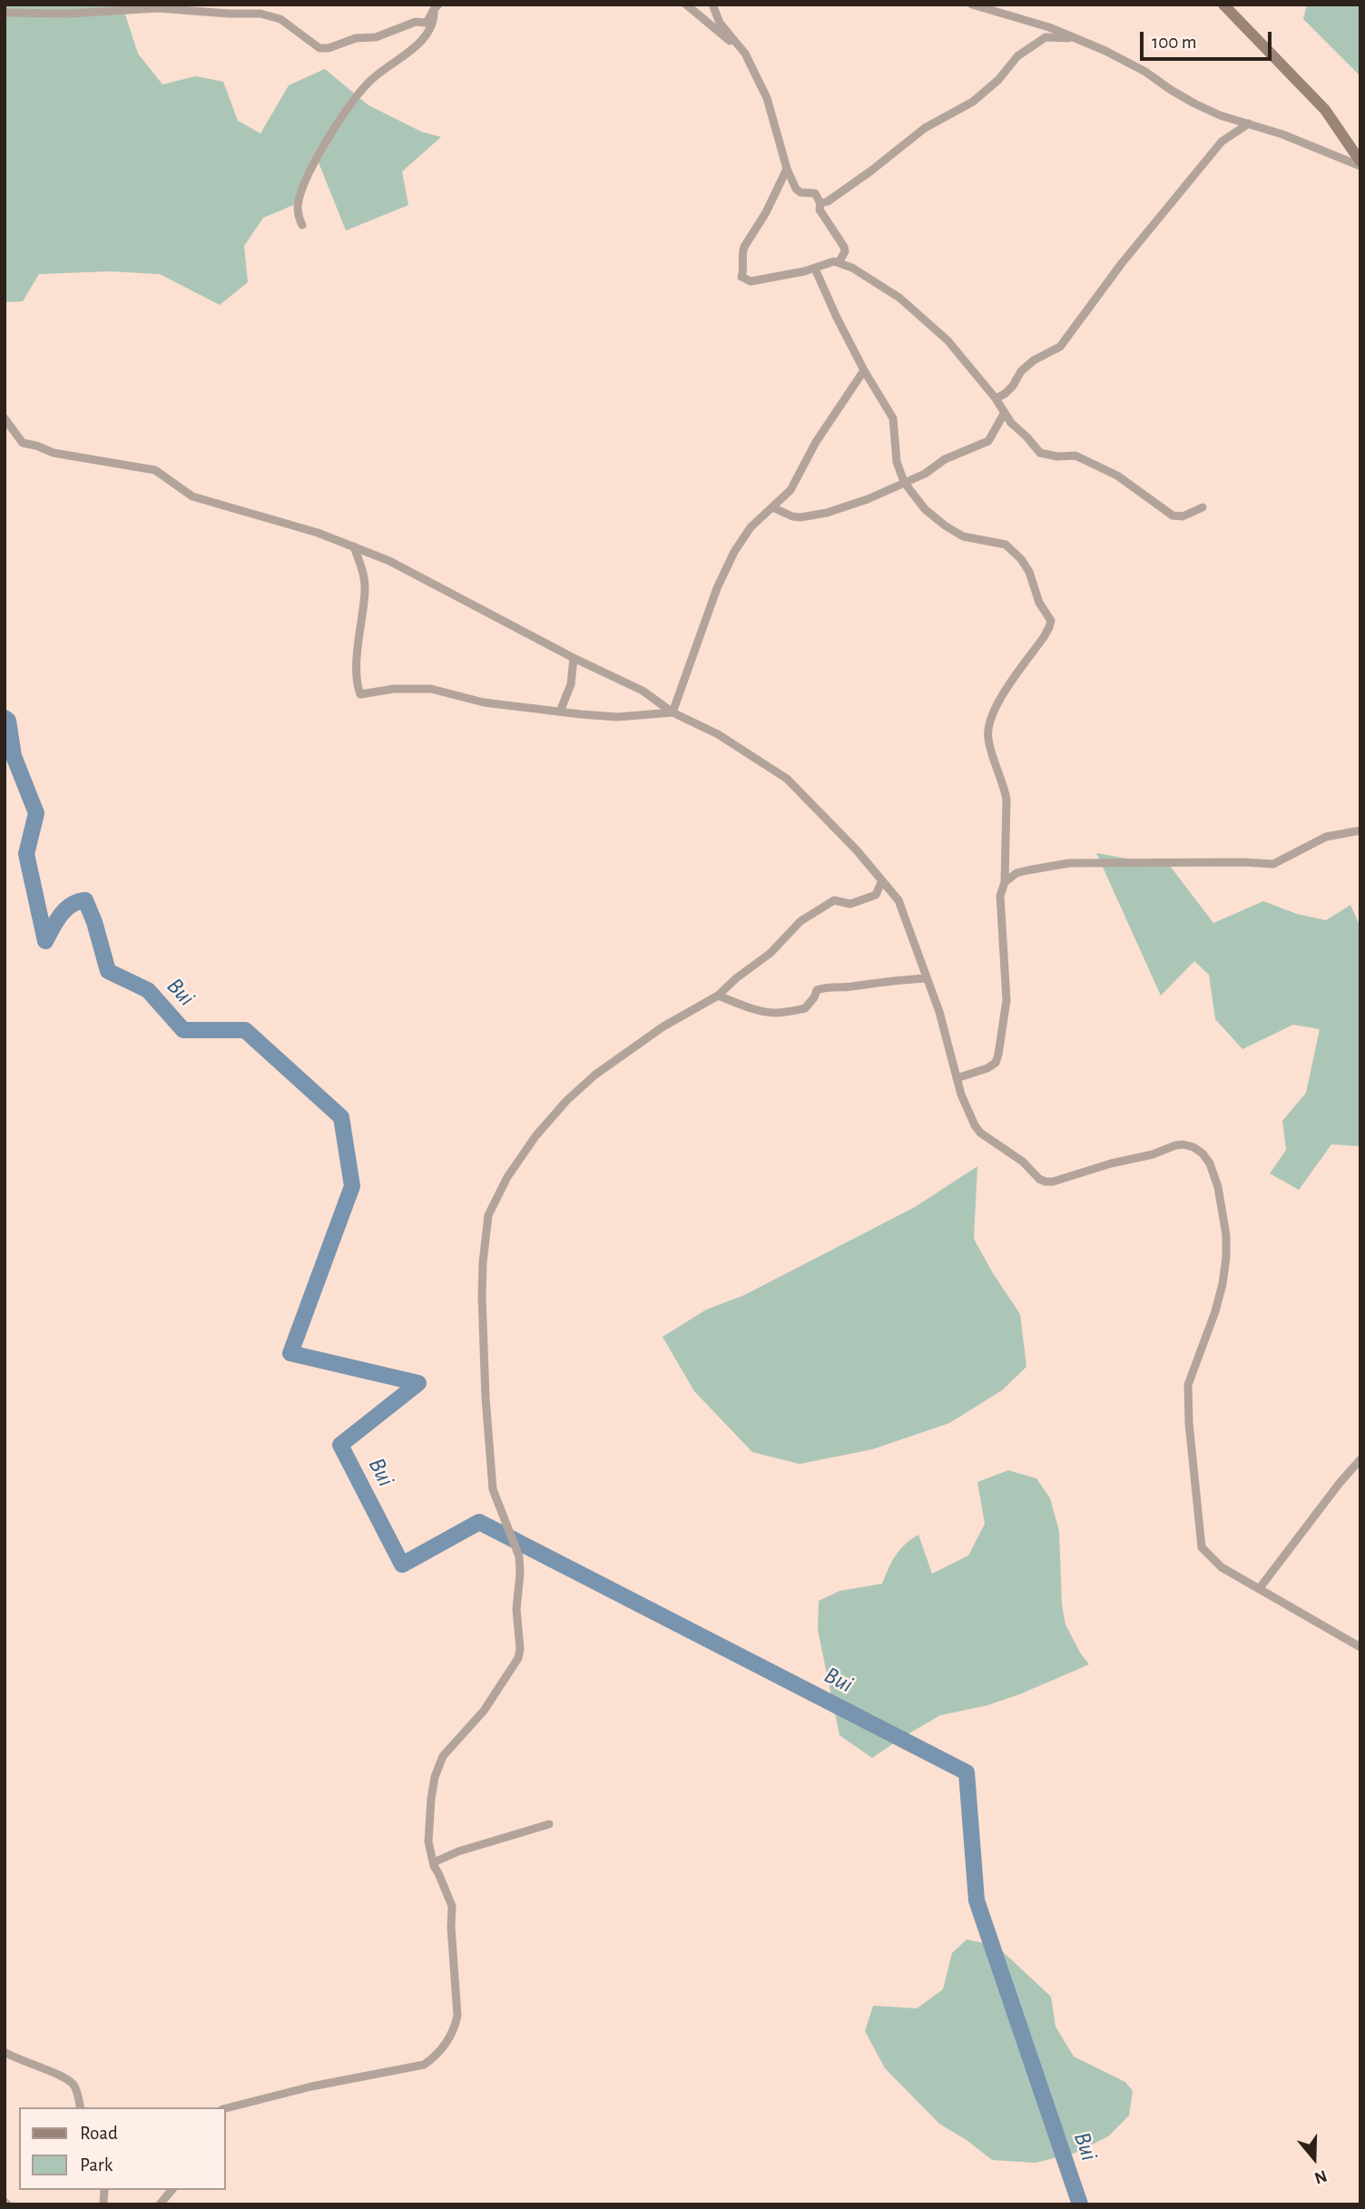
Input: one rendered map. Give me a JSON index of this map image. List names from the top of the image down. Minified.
{"water":["Bui"],"legend":["Road","Park"],"scale_bar":"100 m","north":"bottom"}
